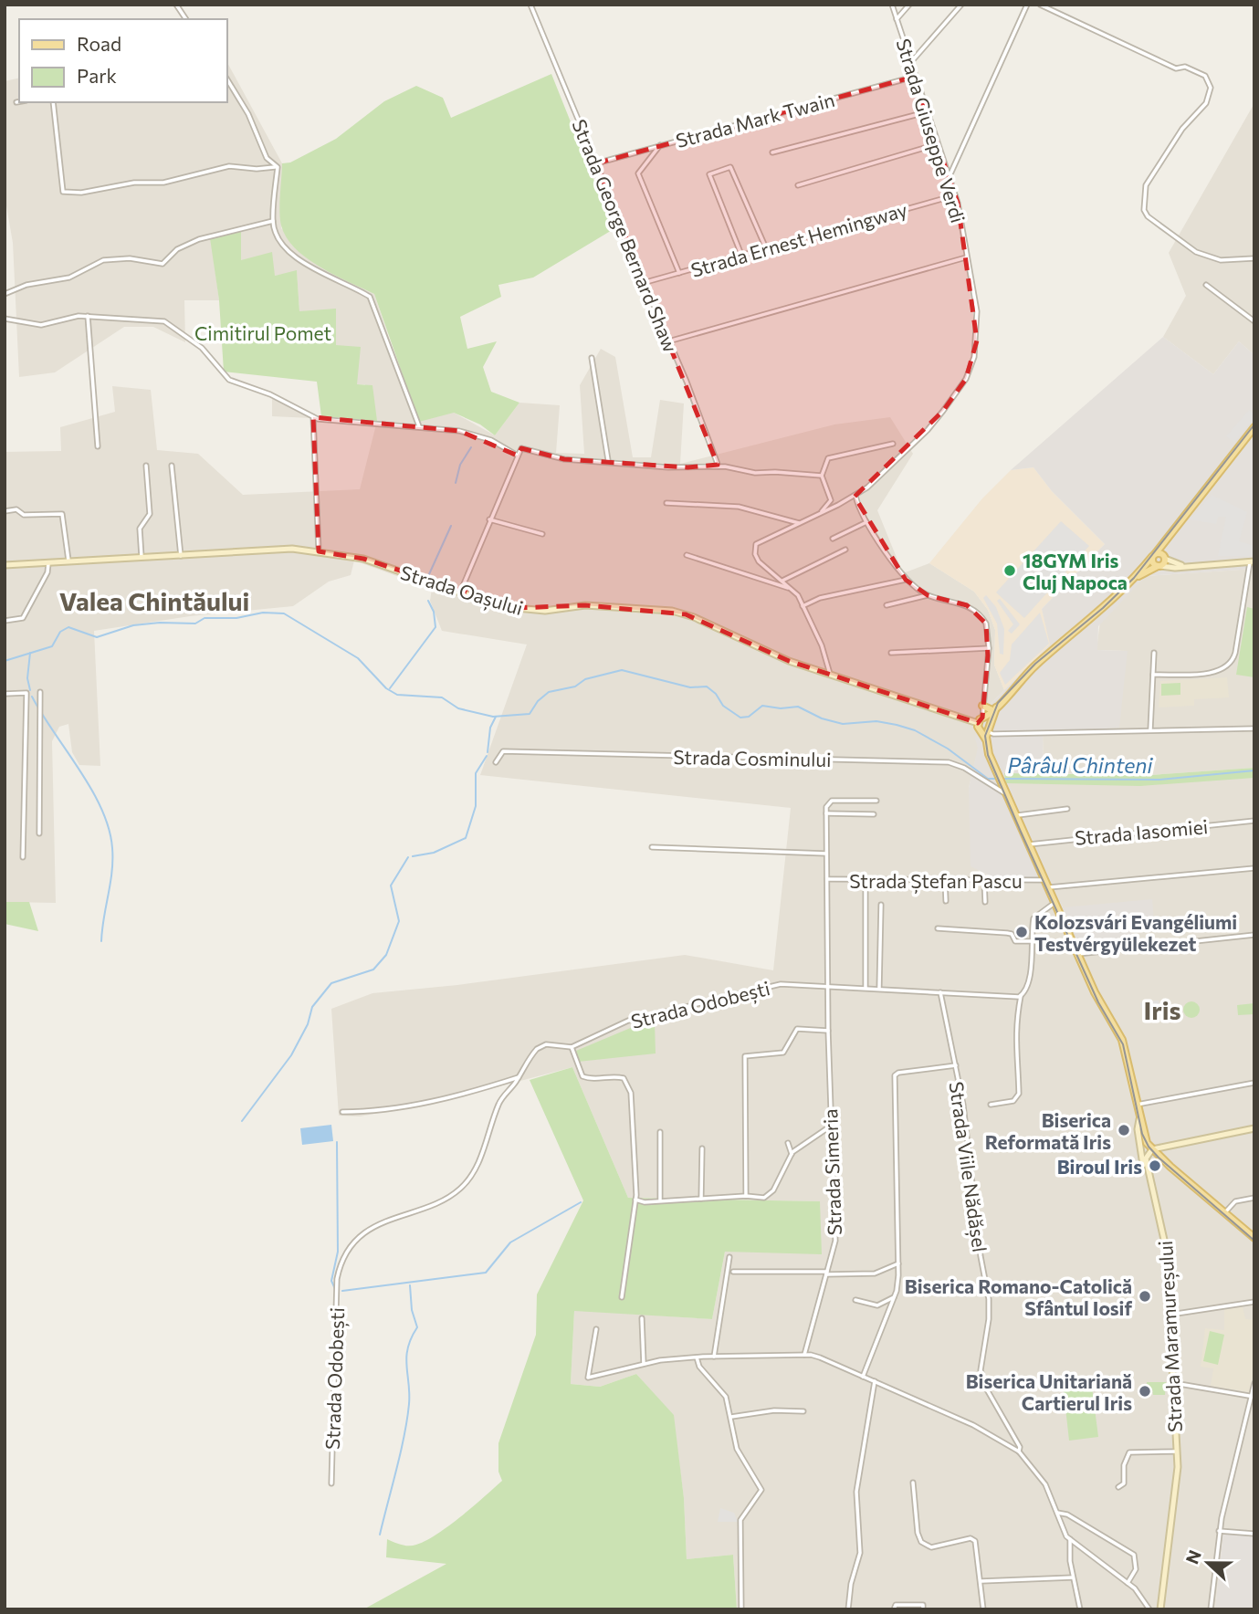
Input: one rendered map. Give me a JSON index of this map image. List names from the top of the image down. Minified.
{"streets":{"main road":["Strada Oașului","Strada Maramureșului"],"street":["Strada Mark Twain","Strada Giuseppe Verdi","Strada George Bernard Shaw","Strada Ernest Hemingway","Strada Cosminului","Strada Iasomiei","Strada Ștefan Pascu","Strada Odobești","Strada Viile Nădășel","Strada Simeria"]},"crossings":[["Strada Mark Twain","Strada Giuseppe Verdi"],["Strada Mark Twain","Strada George Bernard Shaw"],["Strada Giuseppe Verdi","Strada Ernest Hemingway"],["Strada George Bernard Shaw","Strada Ernest Hemingway"],["Strada Ștefan Pascu","Strada Simeria"],["Strada Odobești","Strada Viile Nădășel"],["Strada Odobești","Strada Simeria"]],"districts":["Valea Chintăului","Iris"],"water":["Pârâul Chinteni"],"parks":["Cimitirul Pomet"],"places":["18GYM Iris Cluj Napoca","Kolozsvári Evangéliumi Testvérgyülekezet","Biserica Reformată Iris","Biroul Iris","Biserica Romano-Catolică Sfântul Iosif","Biserica Unitariană Cartierul Iris"],"legend":["Road","Park"],"north":"left"}
